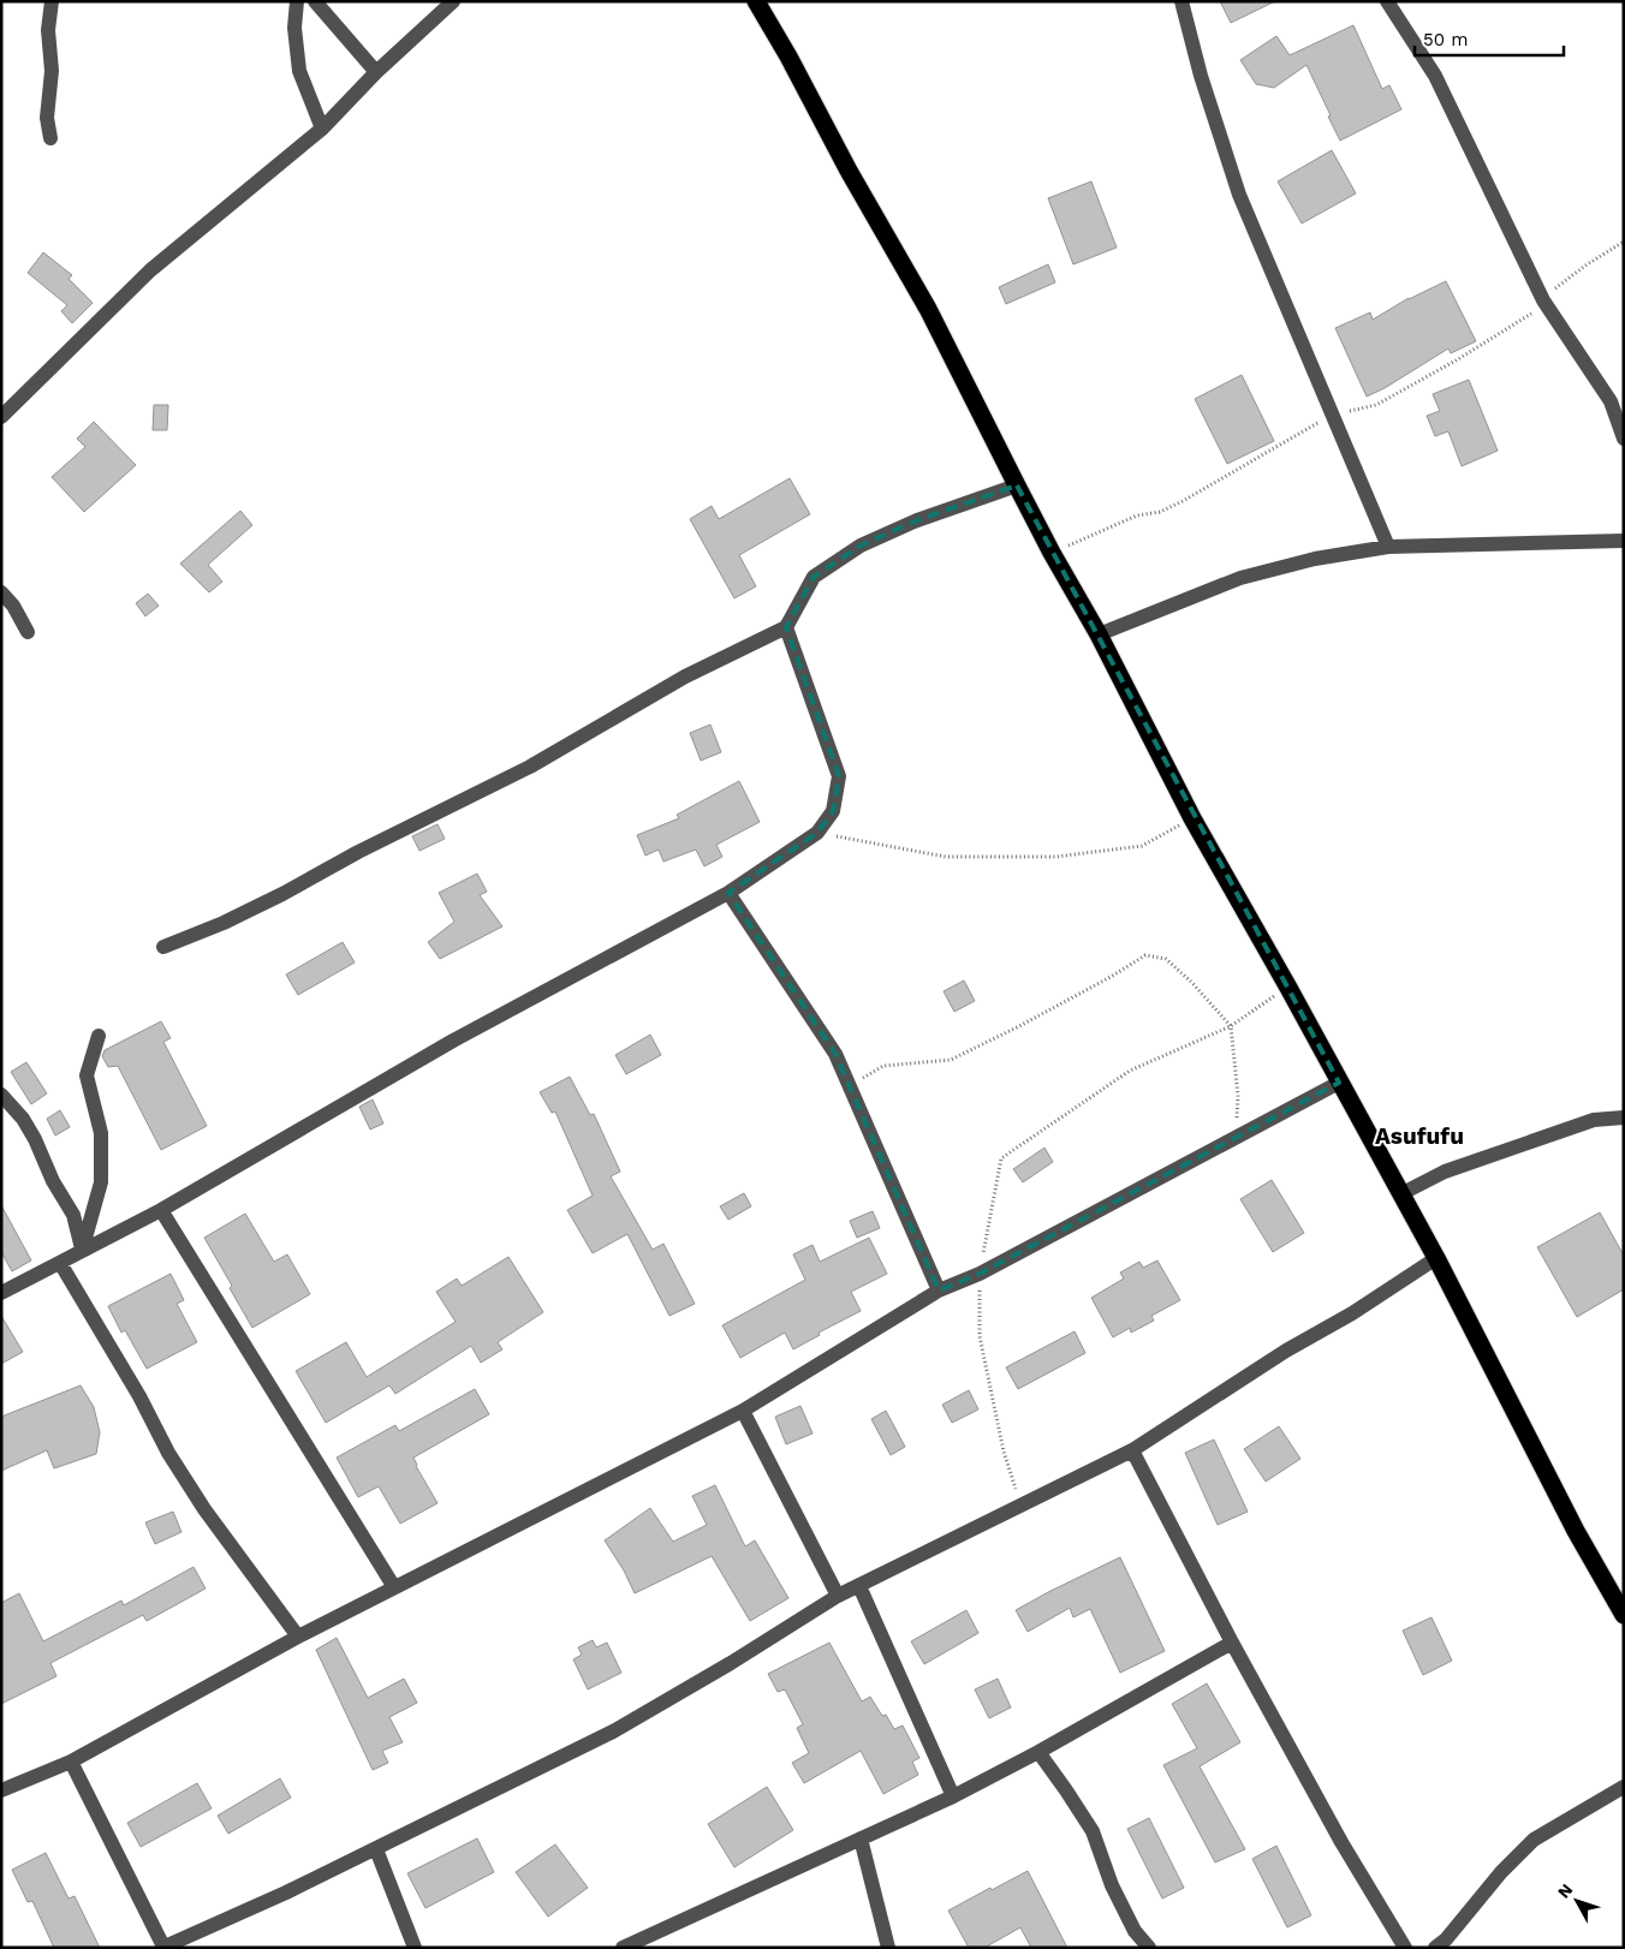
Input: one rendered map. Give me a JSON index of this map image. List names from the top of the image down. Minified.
{"districts":["Asufufu"],"scale_bar":"50 m","north":"top left"}
